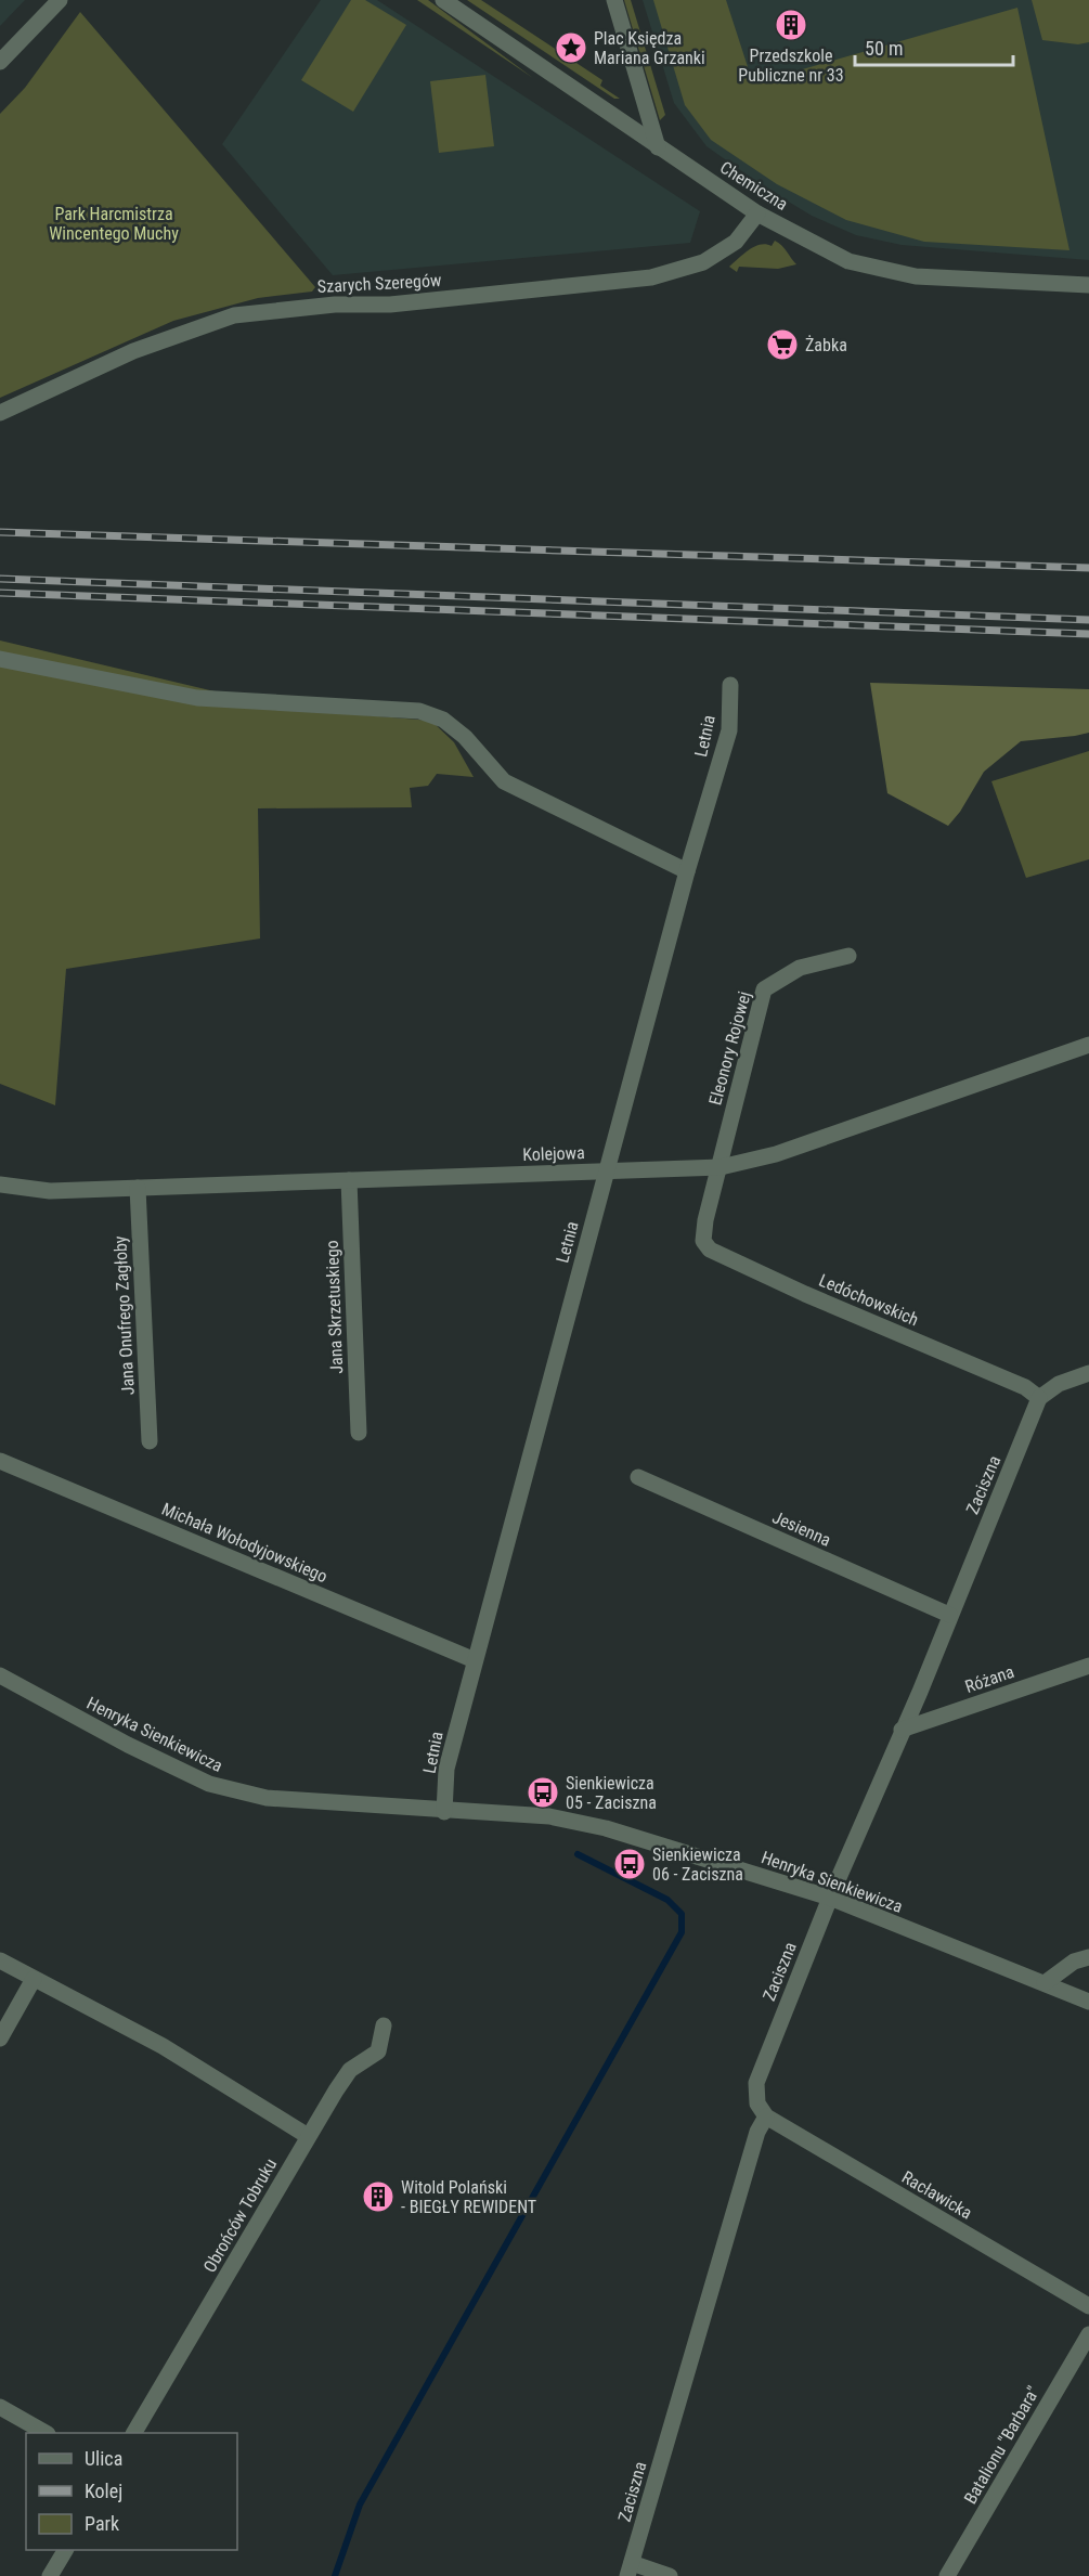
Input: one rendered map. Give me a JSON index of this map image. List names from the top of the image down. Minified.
{"streets":{"street":["Chemiczna","Szarych Szeregów","Letnia","Eleonory Rojowej","Kolejowa","Ledóchowskich","Jana Skrzetuskiego","Jana Onufrego Zagłoby","Zaciszna","Jesienna","Michała Wołodyjowskiego","Różana","Henryka Sienkiewicza","Racławicka","Obrońców Tobruku","Batalionu \"Barbara\""]},"crossings":[["Chemiczna","Szarych Szeregów"],["Letnia","Kolejowa"],["Letnia","Michała Wołodyjowskiego"],["Letnia","Henryka Sienkiewicza"],["Eleonory Rojowej","Kolejowa"],["Eleonory Rojowej","Ledóchowskich"],["Kolejowa","Ledóchowskich"],["Kolejowa","Jana Skrzetuskiego"],["Kolejowa","Jana Onufrego Zagłoby"],["Ledóchowskich","Zaciszna"],["Zaciszna","Jesienna"],["Zaciszna","Różana"],["Zaciszna","Henryka Sienkiewicza"],["Zaciszna","Racławicka"]],"parks":["Park Harcmistrza Wincentego Muchy"],"places":{"building":["Przedszkole Publiczne nr 33","Witold Polański - BIEGŁY REWIDENT"],"place":["Plac Księdza Mariana Grzanki"],"supermarket":["Żabka"],"bus stop":["Sienkiewicza 05 - Zaciszna","Sienkiewicza 06 - Zaciszna"]},"legend":["Ulica","Kolej","Park"],"scale_bar":"50 m"}
